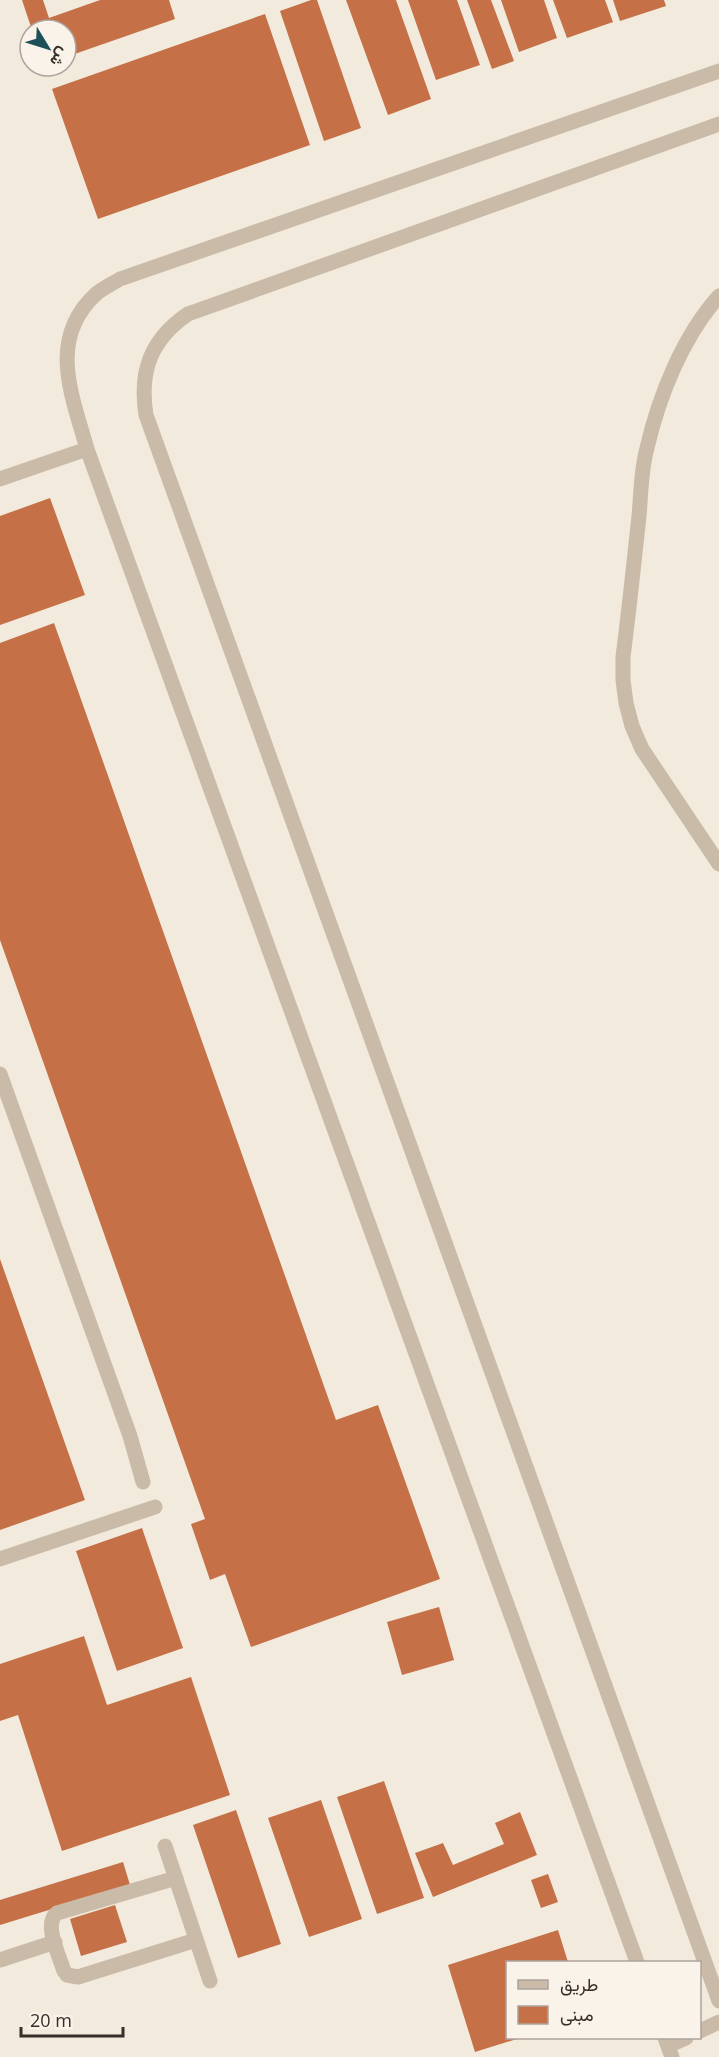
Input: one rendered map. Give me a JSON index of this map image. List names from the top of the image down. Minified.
{"legend":["طريق","مبنى"],"scale_bar":"20 m","north":"bottom right"}
